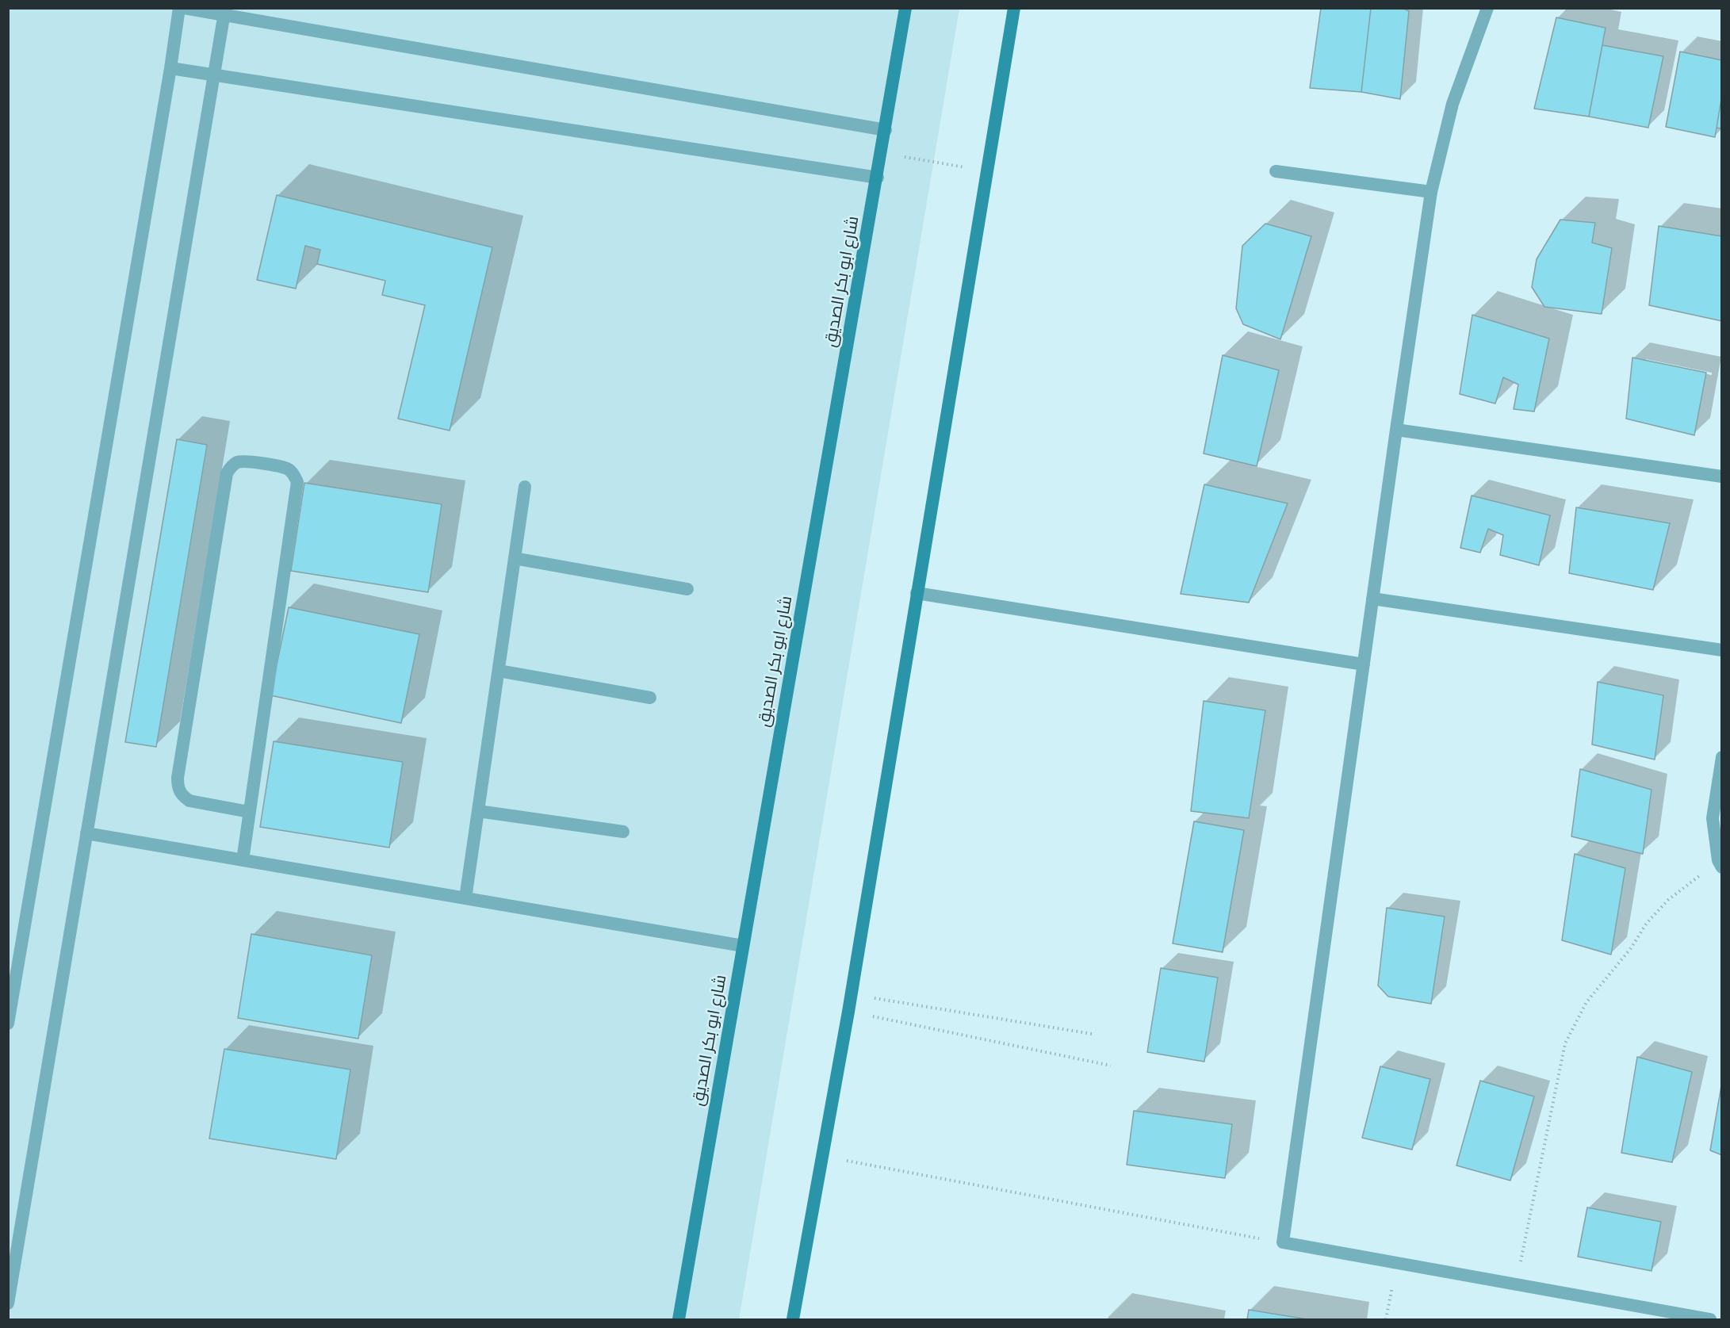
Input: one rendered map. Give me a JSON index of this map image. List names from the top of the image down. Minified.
{"streets":{"main road":["شارع ابو بكر الصديق"]}}
